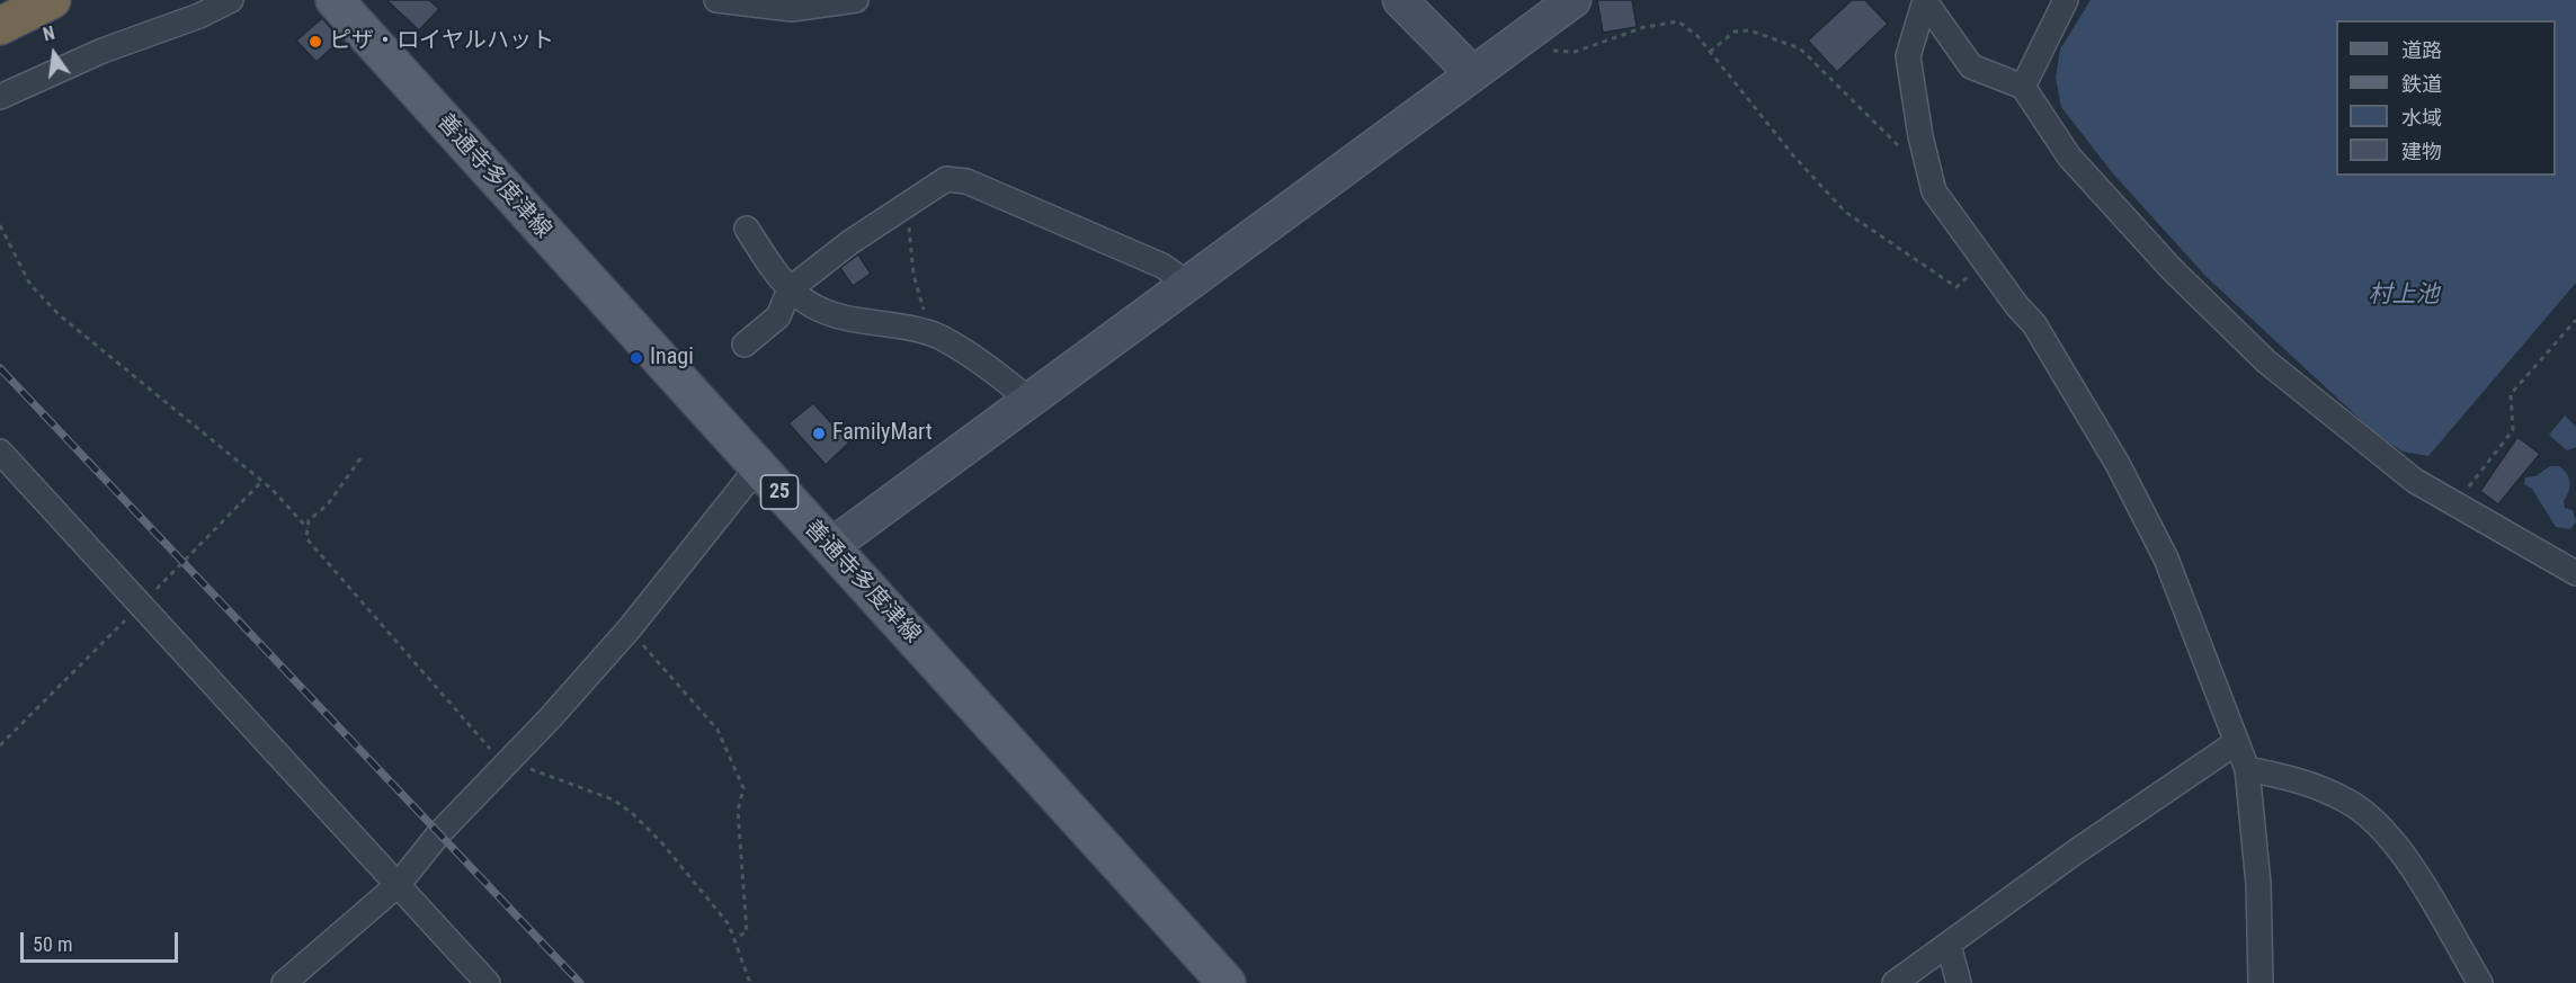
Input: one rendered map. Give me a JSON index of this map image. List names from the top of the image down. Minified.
{"streets":{"main road":["善通寺多度津線","25"]},"water":["村上池"],"places":["ピザ・ロイヤルハット","Inagi","FamilyMart"],"legend":["道路","鉄道","水域","建物"],"scale_bar":"50 m","north":"top"}
